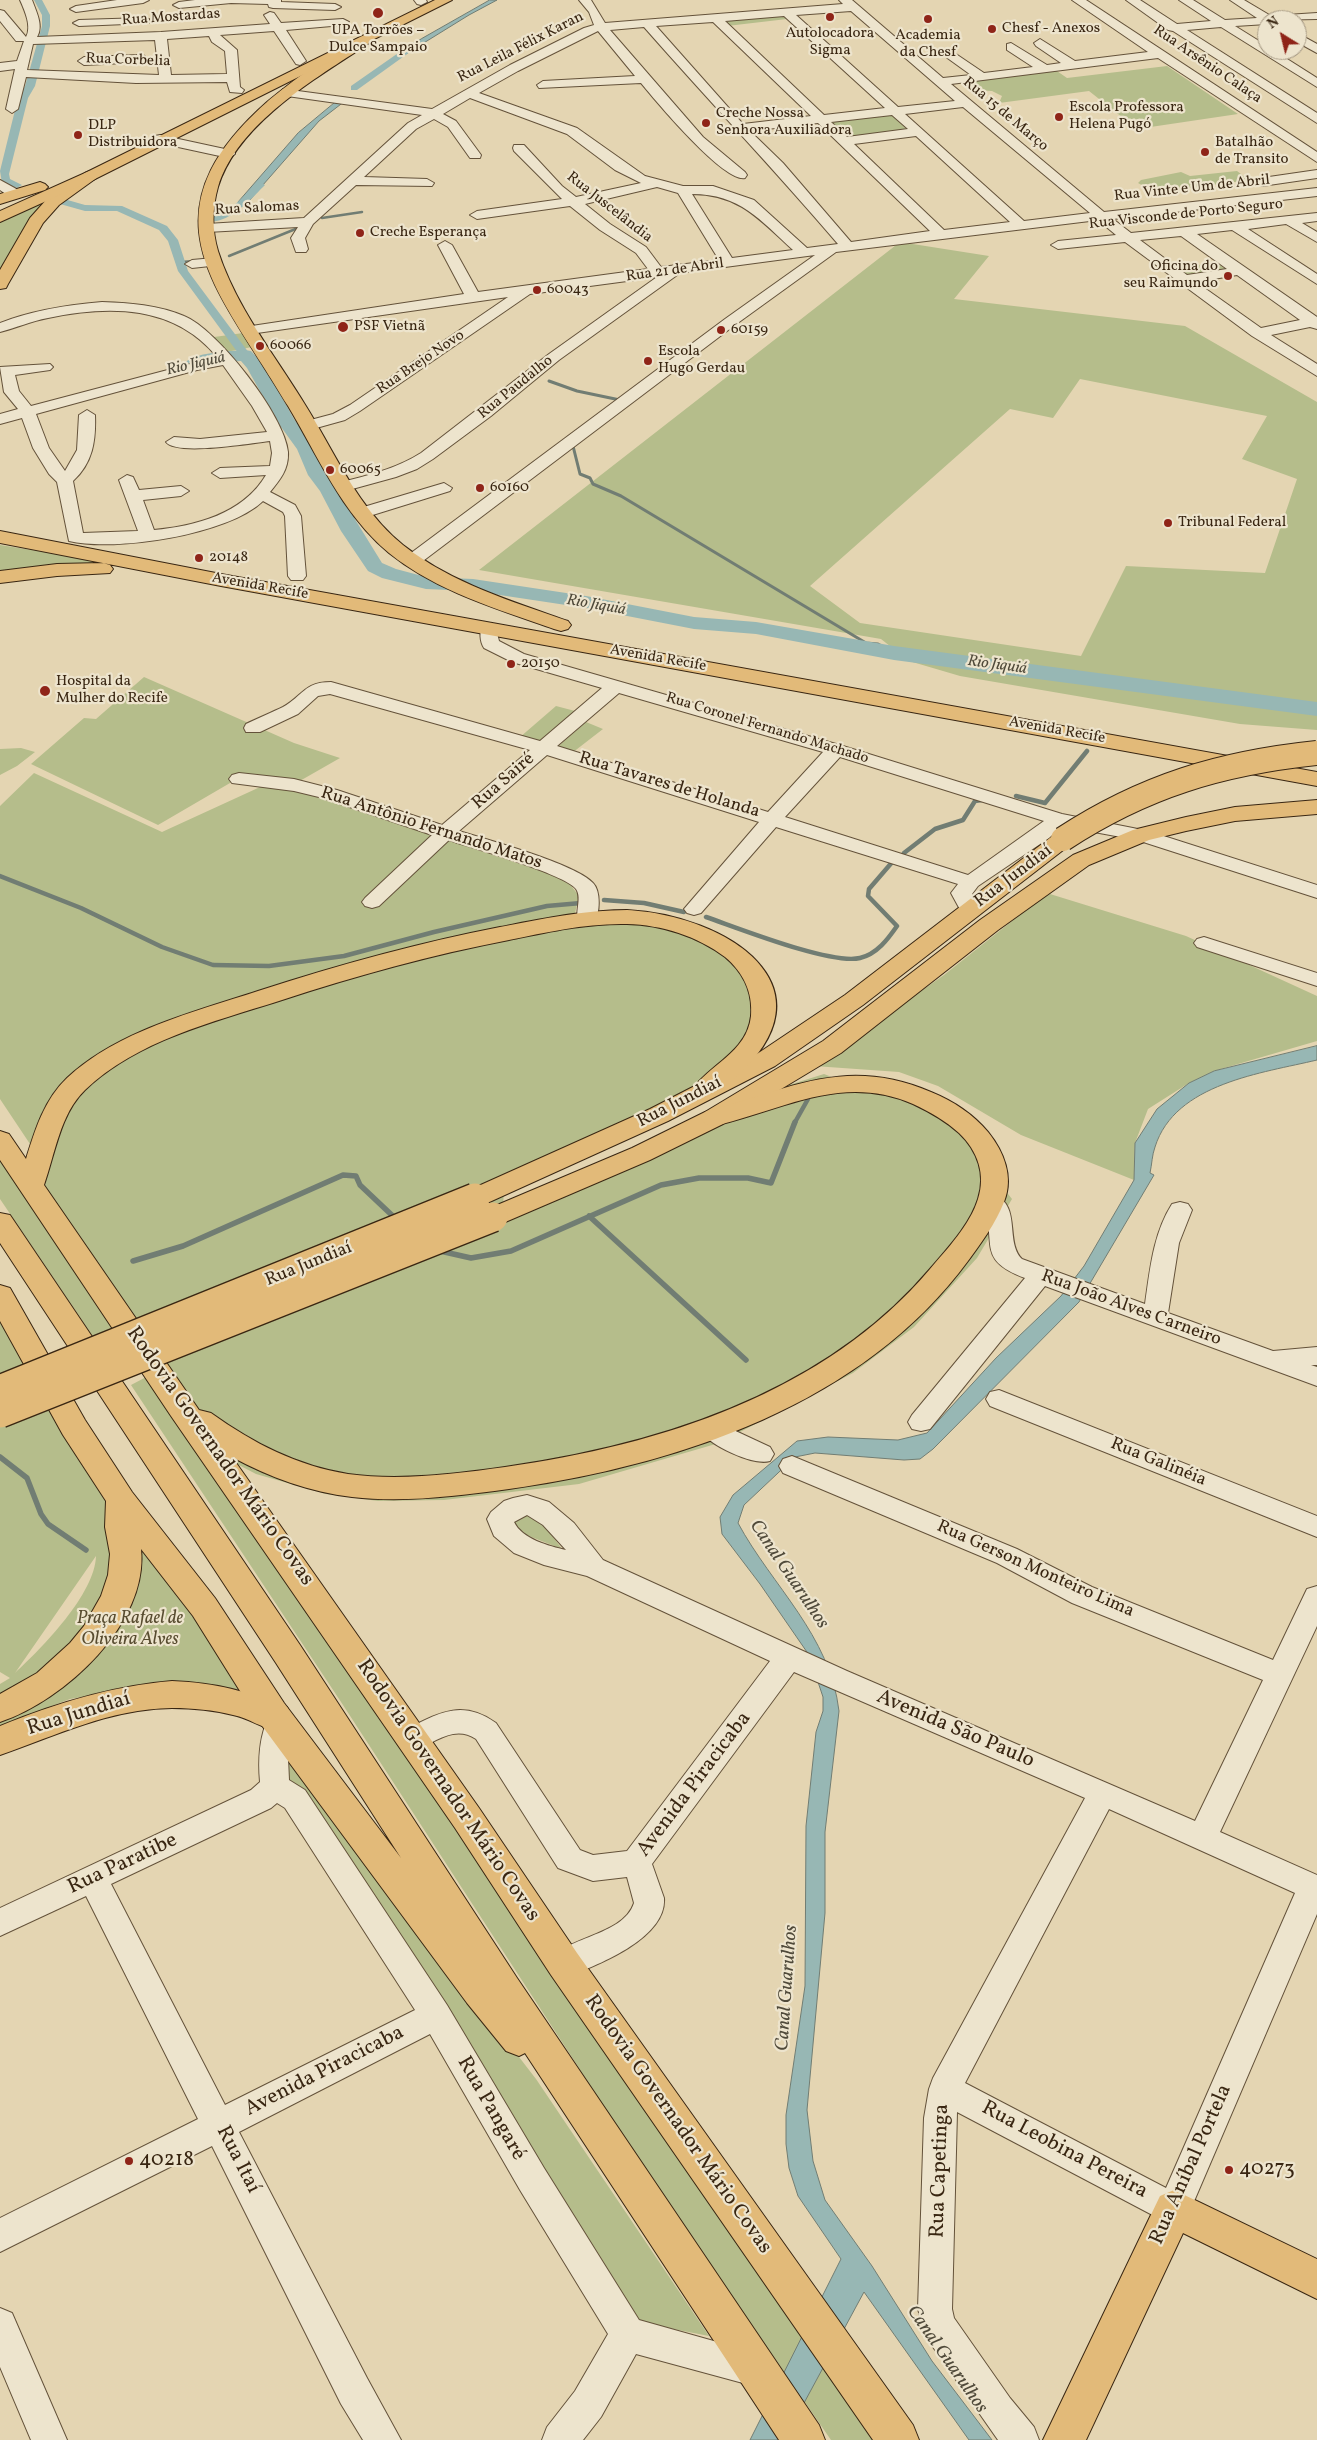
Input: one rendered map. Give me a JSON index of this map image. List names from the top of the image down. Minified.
{"streets":{"main road":["Avenida Recife","Rua Jundiaí","Rodovia Governador Mário Covas","Rua Leobina Pereira","Rua Aníbal Portela"],"street":["Rua Mostardas","Rua Leila Félix Karan","Rua Corbelia","Rua Arsênio Calaça","Rua 15 de Março","Rua Vinte e Um de Abril","Rua Juscelândia","Rua Salomas","Rua Visconde de Porto Seguro","Rua 21 de Abril","Rua Brejo Novo","Rua Paudalho","Rua Coronel Fernando Machado","Rua Sairé","Rua Tavares de Holanda","Rua Antônio Fernando Matos","Rua João Alves Carneiro","Rua Galinéia","Rua Gerson Monteiro Lima","Avenida São Paulo","Avenida Piracicaba","Rua Paratibe","Rua Pangaré","Rua Itaí","Rua Capetinga"]},"crossings":[["Rua Leila Félix Karan","Rua 15 de Março"],["Rua Leila Félix Karan","Rua Salomas"],["Rua 15 de Março","Rua Vinte e Um de Abril"],["Rua 15 de Março","Rua Visconde de Porto Seguro"],["Rua 15 de Março","Rua 21 de Abril"],["Rua Vinte e Um de Abril","Rua 21 de Abril"],["Rua Juscelândia","Rua 21 de Abril"],["Rua 21 de Abril","Rua Brejo Novo"],["Rua 21 de Abril","Rua Paudalho"],["Avenida Recife","Rua Coronel Fernando Machado"],["Rua Coronel Fernando Machado","Rua Sairé"],["Rua Coronel Fernando Machado","Rua Jundiaí"],["Rua Sairé","Rua Tavares de Holanda"],["Rua Sairé","Rua Antônio Fernando Matos"],["Rodovia Governador Mário Covas","Avenida Piracicaba"],["Avenida São Paulo","Avenida Piracicaba"],["Avenida São Paulo","Rua Aníbal Portela"],["Avenida São Paulo","Rua Capetinga"],["Avenida Piracicaba","Rua Pangaré"],["Avenida Piracicaba","Rua Itaí"],["Rua Paratibe","Rua Pangaré"],["Rua Paratibe","Rua Itaí"],["Rua Leobina Pereira","Rua Aníbal Portela"],["Rua Leobina Pereira","Rua Capetinga"]],"water":["Rio Jiquiá","Canal Guarulhos"],"parks":["Praça Rafael de Oliveira Alves"],"places":["UPA Torrões – Dulce Sampaio","Autolocadora Sigma","Academia da Chesf","Chesf - Anexos","Escola Professora Helena Pugó","Creche Nossa Senhora Auxiliadora","DLP Distribuidora","Batalhão de Transito","Creche Esperança","Oficina do seu Raimundo","60043","PSF Vietnã","60159","60066","Escola Hugo Gerdau","60065","60160","Tribunal Federal","20148","20150","Hospital da Mulher do Recife","40218","40273"],"north":"top left"}
